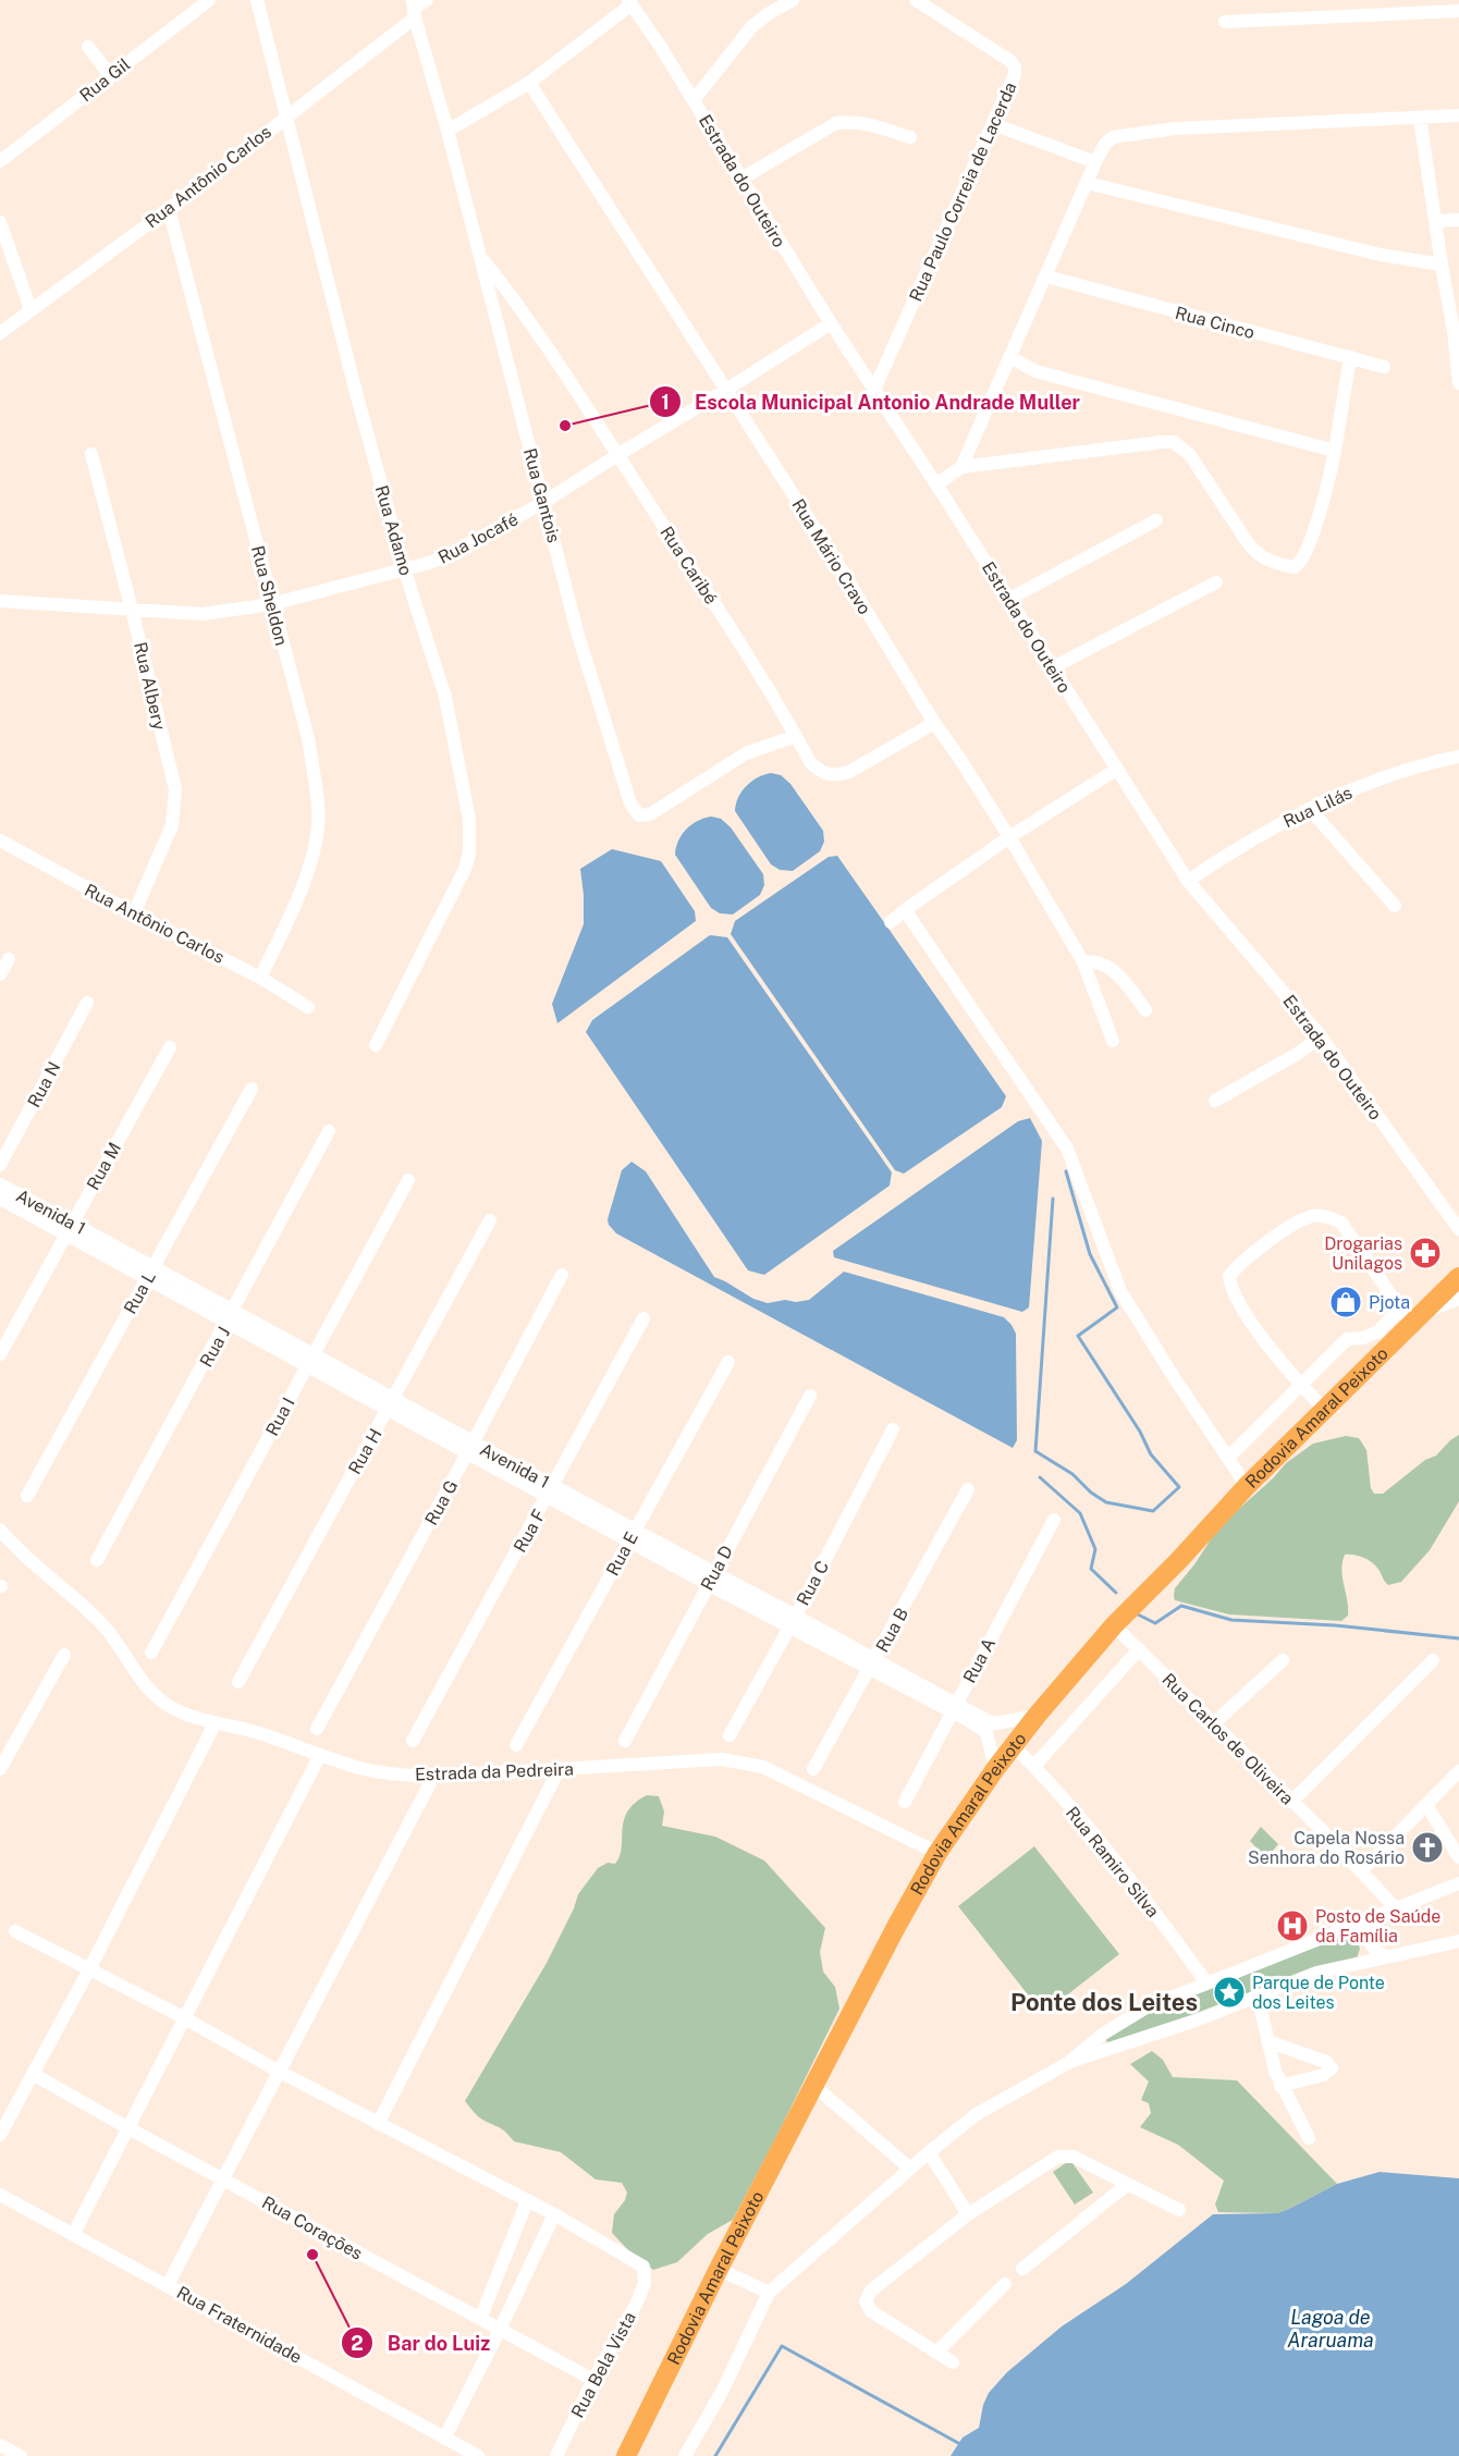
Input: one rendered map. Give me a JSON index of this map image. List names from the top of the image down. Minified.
{"streets":{"highway":["Rodovia Amaral Peixoto"],"street":["Rua Gil","Rua Antônio Carlos","Estrada do Outeiro","Rua Paulo Correia de Lacerda","Rua Cinco","Rua Gantois","Rua Adamo","Rua Jocafé","Rua Mário Cravo","Rua Caribé","Rua Sheldon","Rua Albery","Rua Lilás","Rua N","Rua M","Avenida 1","Rua L","Rua J","Rua I","Rua H","Rua G","Rua F","Rua E","Rua D","Rua C","Rua B","Rua A","Rua Carlos de Oliveira","Estrada da Pedreira","Rua Ramiro Silva","Rua Corações","Rua Fraternidade","Rua Bela Vista"]},"crossings":[["Rua Antônio Carlos","Rua Gantois"],["Rua Antônio Carlos","Rua Adamo"],["Rua Antônio Carlos","Rua Sheldon"],["Rua Antônio Carlos","Rua Albery"],["Estrada do Outeiro","Rua Paulo Correia de Lacerda"],["Estrada do Outeiro","Rua Jocafé"],["Estrada do Outeiro","Rua Lilás"],["Rua Gantois","Rua Jocafé"],["Rua Gantois","Rua Caribé"],["Rua Adamo","Rua Jocafé"],["Rua Jocafé","Rua Mário Cravo"],["Rua Jocafé","Rua Caribé"],["Rua Jocafé","Rua Sheldon"],["Rua Jocafé","Rua Albery"],["Rua Mário Cravo","Rua Caribé"],["Rua M","Avenida 1"],["Avenida 1","Rua L"],["Avenida 1","Rua J"],["Avenida 1","Rua I"],["Avenida 1","Rodovia Amaral Peixoto"],["Avenida 1","Rua H"],["Avenida 1","Rua G"],["Avenida 1","Rua F"],["Avenida 1","Rua E"],["Avenida 1","Rua D"],["Avenida 1","Rua C"],["Avenida 1","Rua B"],["Avenida 1","Rua A"],["Rodovia Amaral Peixoto","Rua Carlos de Oliveira"],["Rodovia Amaral Peixoto","Estrada da Pedreira"],["Rodovia Amaral Peixoto","Rua Ramiro Silva"],["Rua Corações","Rua Bela Vista"]],"districts":["Ponte dos Leites"],"water":["Lagoa de Araruama"],"places":{"other":["Escola Municipal Antonio Andrade Muller","Bar do Luiz"],"pharmacy":["Drogarias Unilagos"],"shop":["Pjota"],"church":["Capela Nossa Senhora do Rosário"],"hospital":["Posto de Saúde da Família"],"place":["Parque de Ponte dos Leites"]}}
